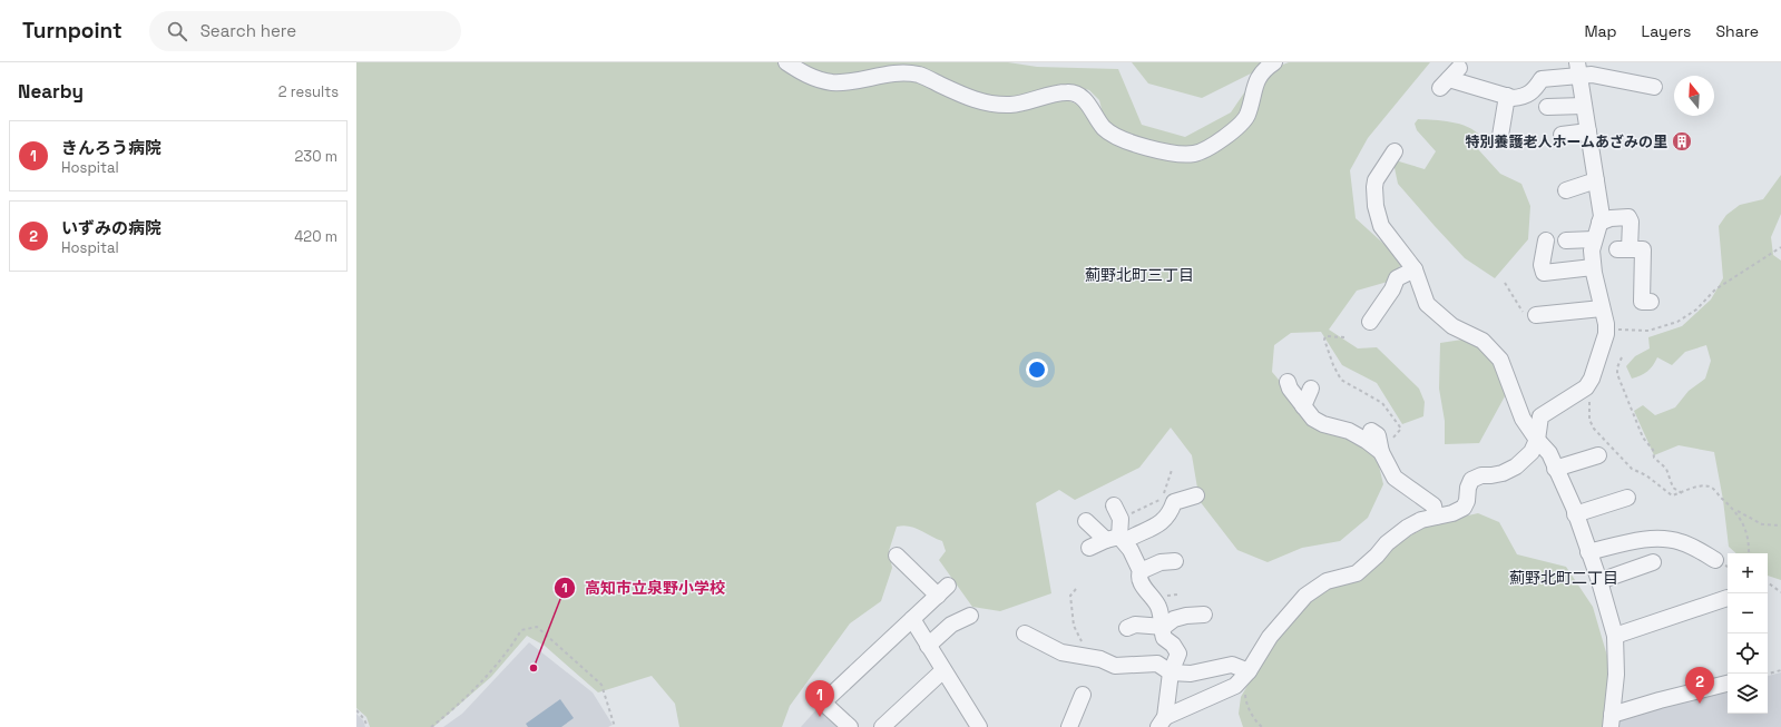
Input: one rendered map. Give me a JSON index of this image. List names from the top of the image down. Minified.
{"districts":["薊野北町三丁目","薊野北町二丁目"],"places":{"building":["特別養護老人ホームあざみの里"],"other":["高知市立泉野小学校"]},"north":"top","page":{"header":"Turnpoint","search":"Search here","nav":["Map","Layers","Share"],"heading":["Nearby","2 results"],"list":[{"mark":"1","name":"きんろう病院","note":"Hospital","value":"230 m"},{"mark":"2","name":"いずみの病院","note":"Hospital","value":"420 m"}],"map_buttons":["+","−"],"pins":["2","1"]}}
